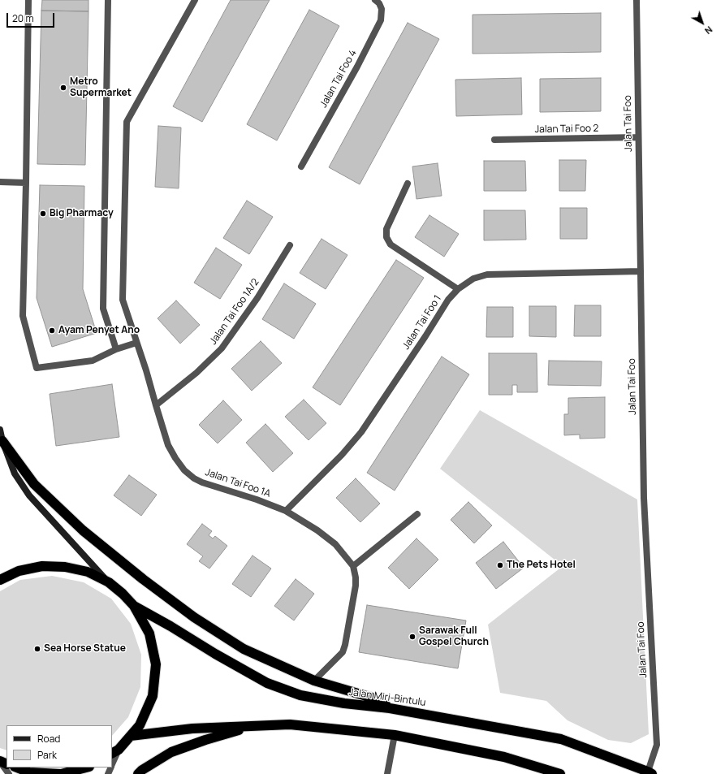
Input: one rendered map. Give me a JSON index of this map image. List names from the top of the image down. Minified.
{"streets":{"highway":["Jalan Miri-Bintulu"],"street":["Jalan Tai Foo 4","Jalan Tai Foo","Jalan Tai Foo 2","Jalan Tai Foo 1A/2","Jalan Tai Foo 1","Jalan Tai Foo 1A"]},"crossings":[["Jalan Tai Foo","Jalan Tai Foo 2"],["Jalan Tai Foo","Jalan Tai Foo 1"],["Jalan Tai Foo","Jalan Miri-Bintulu"],["Jalan Tai Foo 1A/2","Jalan Tai Foo 1A"],["Jalan Tai Foo 1","Jalan Tai Foo 1A"]],"places":["Metro Supermarket","Big Pharmacy","Ayam Penyet Ano","The Pets Hotel","Sarawak Full Gospel Church","Sea Horse Statue"],"legend":["Road","Park"],"scale_bar":"20 m","north":"bottom right"}
